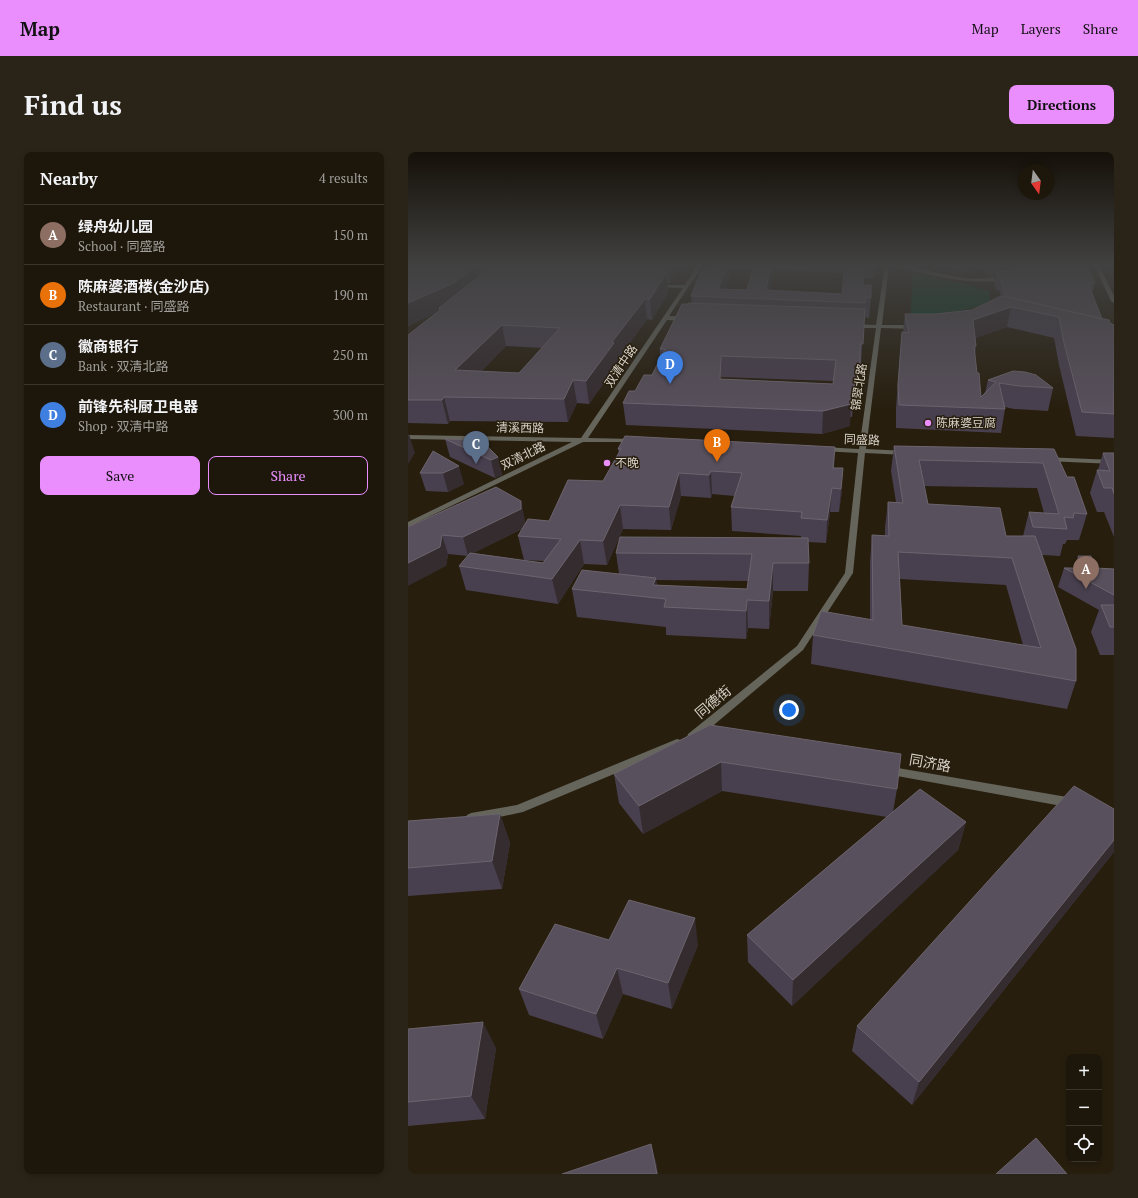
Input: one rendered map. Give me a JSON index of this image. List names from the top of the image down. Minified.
{"streets":{"street":["双清中路","锦翠北路","清溪西路","同盛路","双清北路","同德街","同济路"]},"crossings":[["双清中路","清溪西路"],["双清中路","双清北路"],["锦翠北路","同盛路"],["锦翠北路","同德街"],["清溪西路","双清北路"],["同盛路","同德街"]],"places":["陈麻婆豆腐","不晚"],"north":"bottom","page":{"header":"Map","nav":["Map","Layers","Share"],"buttons":["Directions",["Save","Share"]],"title":"Find us","heading":["Nearby","4 results"],"list":[{"mark":"A","name":"绿舟幼儿园","note":"School · 同盛路","value":"150 m"},{"mark":"B","name":"陈麻婆酒楼(金沙店)","note":"Restaurant · 同盛路","value":"190 m"},{"mark":"C","name":"徽商银行","note":"Bank · 双清北路","value":"250 m"},{"mark":"D","name":"前锋先科厨卫电器","note":"Shop · 双清中路","value":"300 m"}],"pins":["D","B","C","A"],"map_buttons":["+","−"]}}
